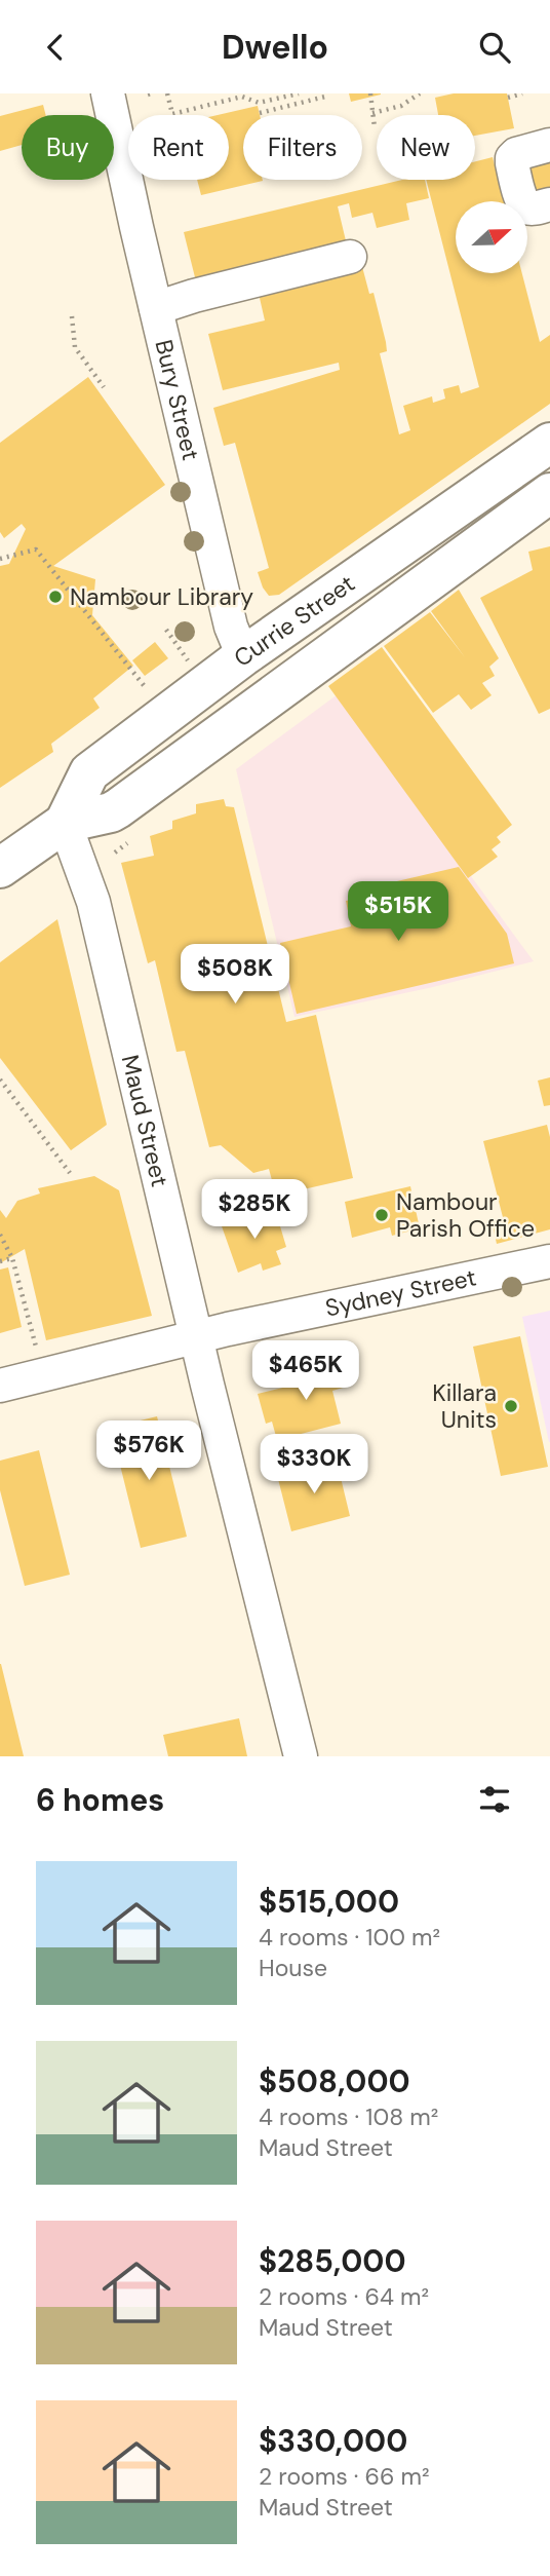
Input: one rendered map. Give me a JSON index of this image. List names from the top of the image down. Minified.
{"streets":{"main road":["Bury Street","Currie Street"],"street":["Maud Street","Sydney Street"]},"crossings":[["Bury Street","Currie Street"],["Currie Street","Maud Street"],["Maud Street","Sydney Street"]],"places":["Nambour Library","Nambour Parish Office","Killara Units"],"north":"right","page":{"header":"Dwello","chip":["Buy","Rent","Filters","New"],"price":["$515K","$508K","$285K","$465K","$576K","$330K"],"heading":"6 homes","list":[{"name":"$515,000","note":"4 rooms · 100 m² · House"},{"name":"$508,000","note":"4 rooms · 108 m² · Maud Street"},{"name":"$285,000","note":"2 rooms · 64 m² · Maud Street"},{"name":"$330,000","note":"2 rooms · 66 m² · Maud Street"}]}}
